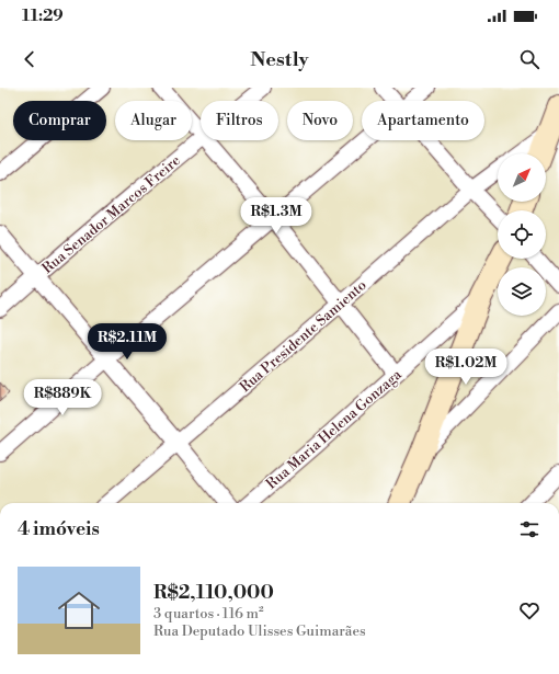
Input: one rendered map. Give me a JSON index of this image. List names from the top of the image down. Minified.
{"streets":{"street":["Rua Senador Marcos Freire","Rua Presidente Samiento","Rua Maria Helena Gonzaga"]},"north":"top right","page":{"status":"11:29","header":"Nestly","chip":["Comprar","Alugar","Filtros","Novo","Apartamento"],"price":["R$1.3M","R$2.11M","R$1.02M","R$889K"],"heading":"4 imóveis","list":[{"name":"R$2,110,000","note":"3 quartos · 116 m² · Rua Deputado Ulisses Guimarães"}]}}
